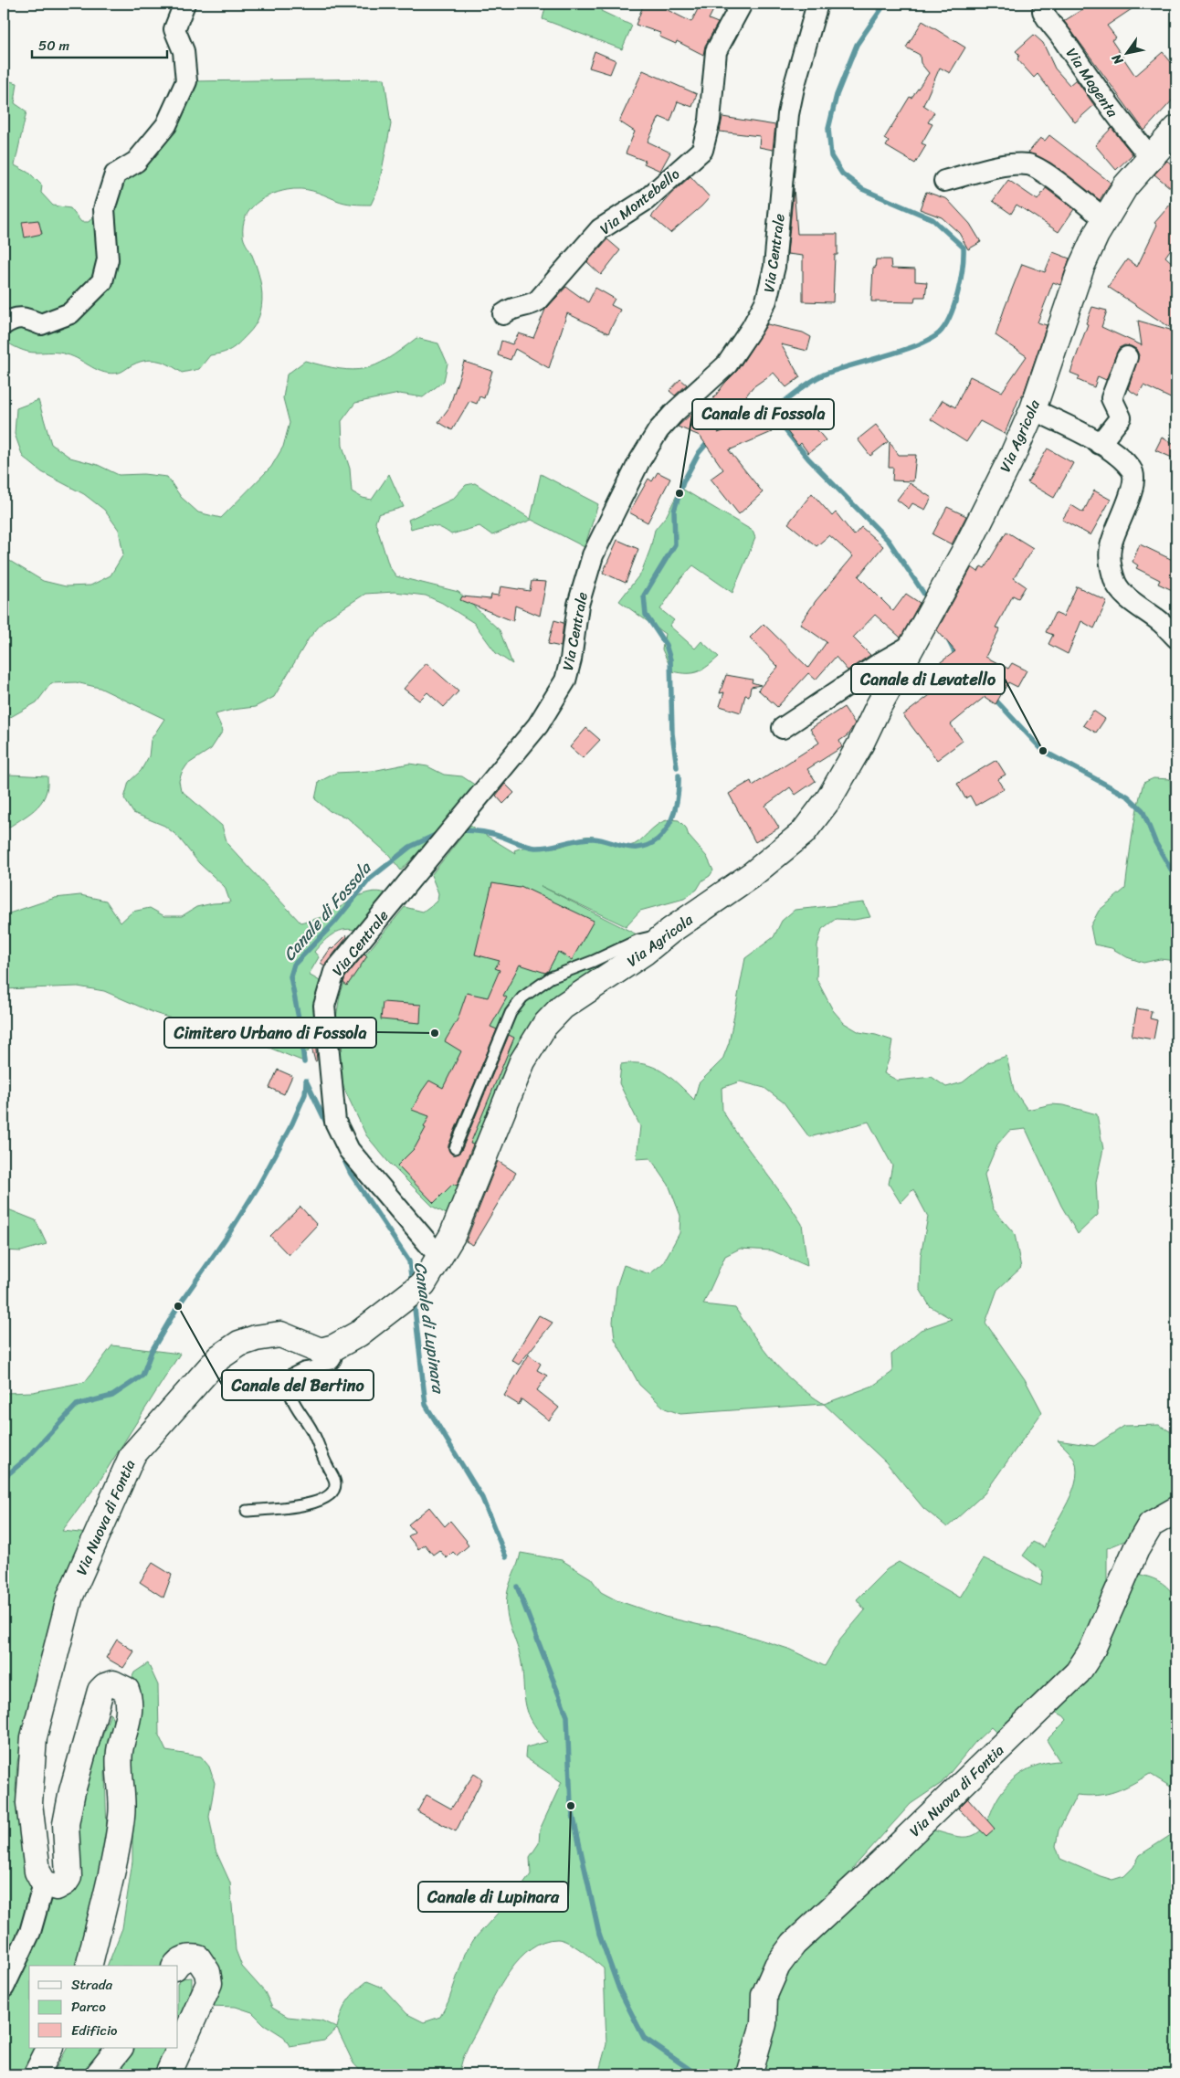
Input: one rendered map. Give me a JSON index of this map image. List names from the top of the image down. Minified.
{"streets":{"street":["Via Magenta","Via Montebello","Via Centrale","Via Agricola","Via Nuova di Fontia"]},"crossings":[["Via Magenta","Via Agricola"],["Via Centrale","Via Agricola"],["Via Centrale","Via Nuova di Fontia"],["Via Agricola","Via Nuova di Fontia"]],"water":["Canale di Fossola","Canale di Lupinara"],"places":["Canale di Fossola","Canale di Levatello","Cimitero Urbano di Fossola","Canale del Bertino","Canale di Lupinara"],"legend":["Strada","Parco","Edificio"],"scale_bar":"50 m","north":"bottom left"}
